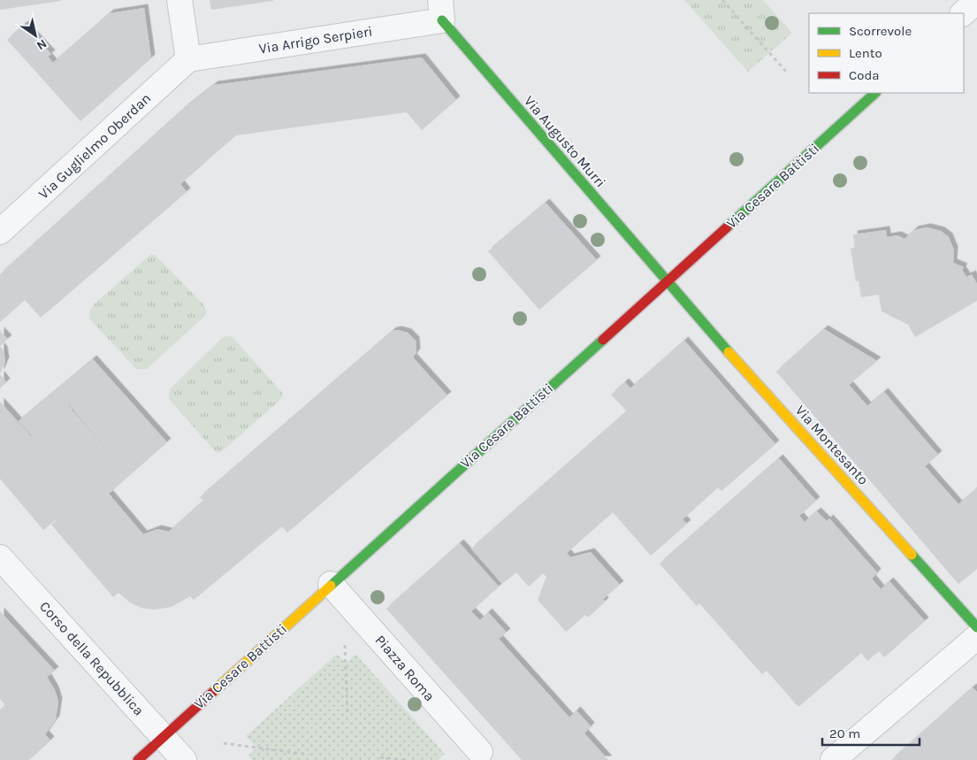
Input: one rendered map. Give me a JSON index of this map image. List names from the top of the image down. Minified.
{"streets":{"street":["Via Arrigo Serpieri","Via Augusto Murri","Via Guglielmo Oberdan","Via Cesare Battisti","Via Montesanto","Corso della Repubblica","Piazza Roma"]},"crossings":[["Via Arrigo Serpieri","Via Augusto Murri"],["Via Arrigo Serpieri","Via Guglielmo Oberdan"],["Via Augusto Murri","Via Cesare Battisti"],["Via Augusto Murri","Via Montesanto"],["Via Cesare Battisti","Via Montesanto"],["Via Cesare Battisti","Corso della Repubblica"],["Via Cesare Battisti","Piazza Roma"]],"legend":["Scorrevole","Lento","Coda"],"scale_bar":"20 m","north":"bottom right"}
